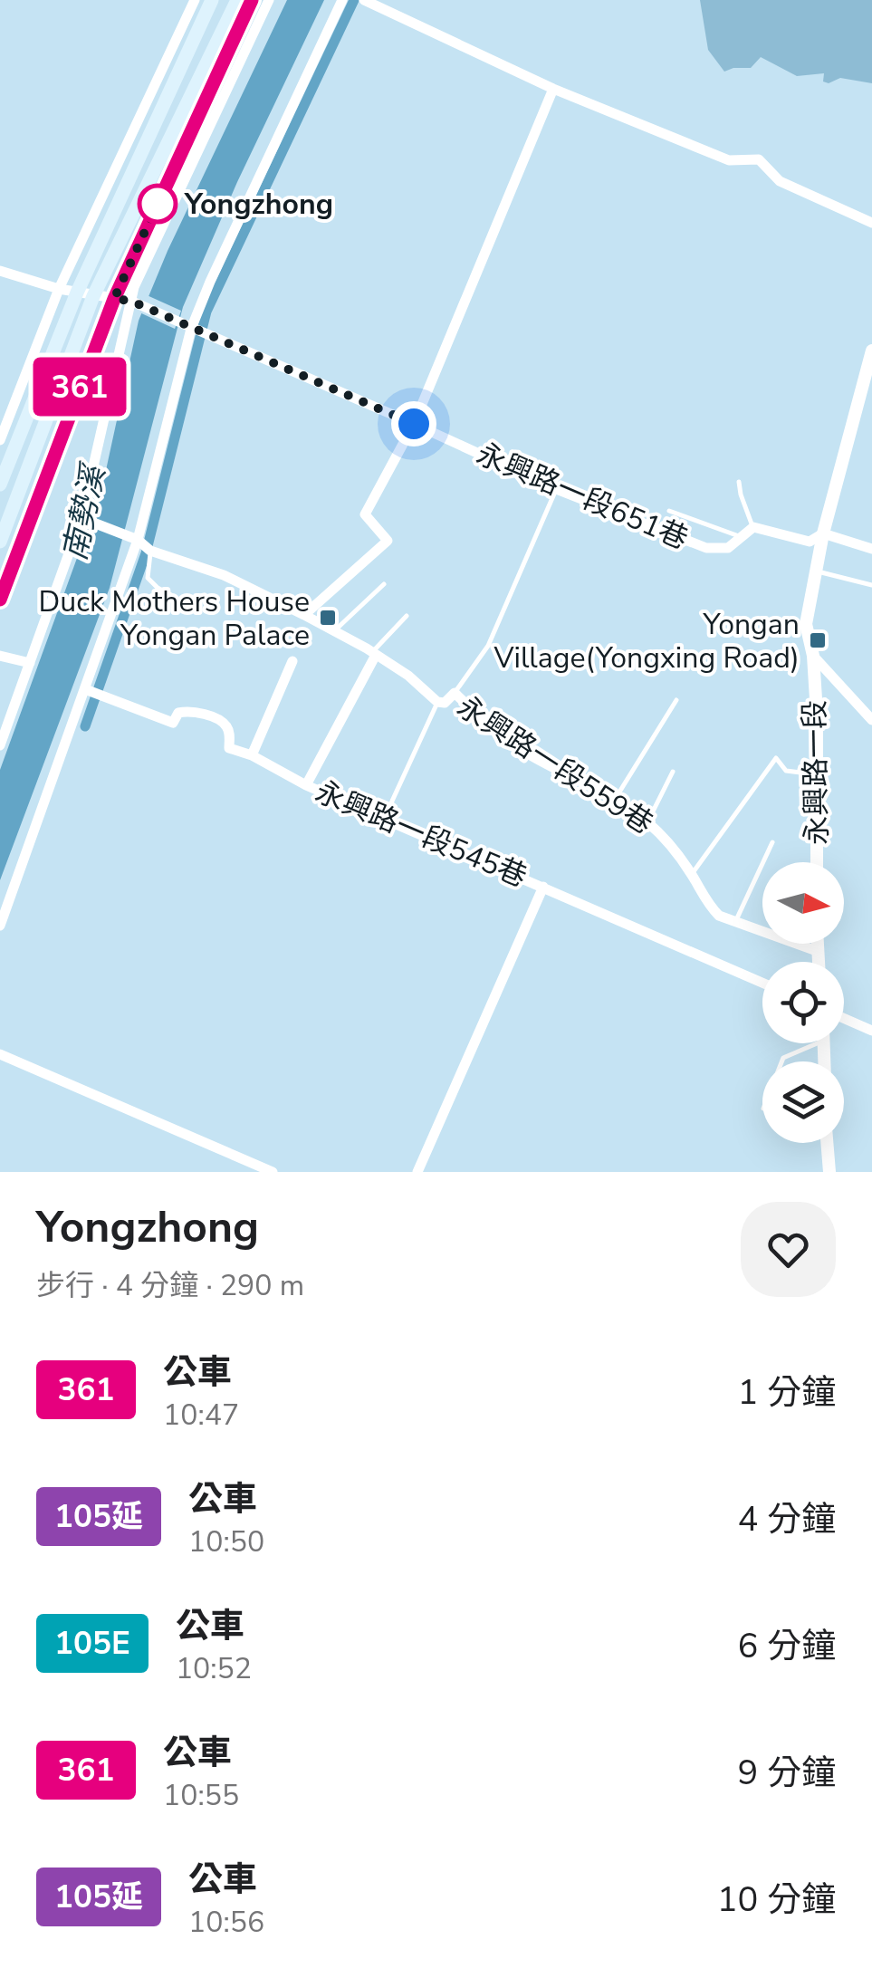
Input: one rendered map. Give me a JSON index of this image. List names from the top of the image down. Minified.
{"streets":{"street":["永興路一段651巷","永興路一段559巷","永興路一段","永興路一段545巷"]},"water":["南勢溪"],"places":{"other":["Yongzhong"],"transit":["Duck Mothers House Yongan Palace","Yongan Village(Yongxing Road)"]},"lines":["bus line 361"],"north":"right","page":{"on_map":"361","heading":["Yongzhong","步行 · 4 分鐘 · 290 m"],"list":[{"mark":"361","name":"公車","note":"10:47","value":"1 分鐘"},{"mark":"105延","name":"公車","note":"10:50","value":"4 分鐘"},{"mark":"105E","name":"公車","note":"10:52","value":"6 分鐘"},{"mark":"361","name":"公車","note":"10:55","value":"9 分鐘"},{"mark":"105延","name":"公車","note":"10:56","value":"10 分鐘"}]}}
